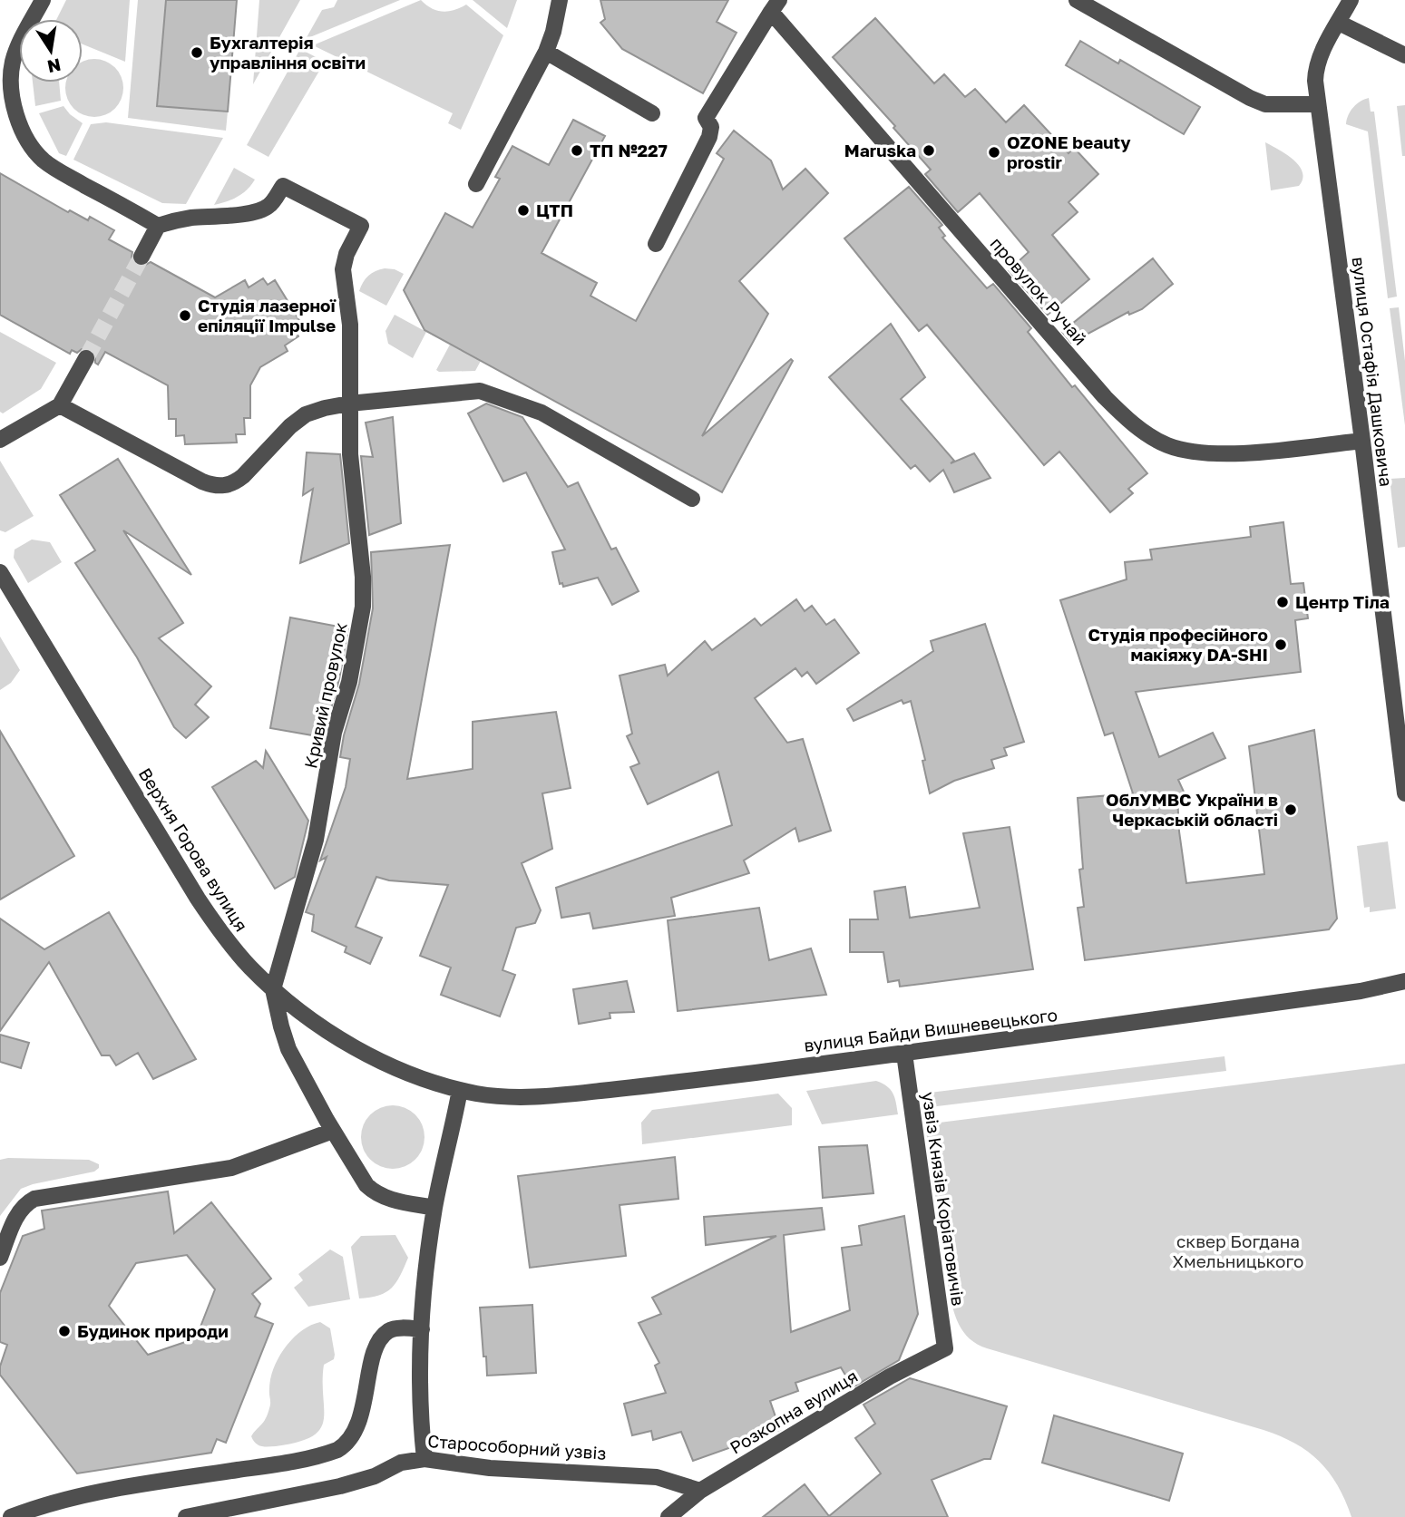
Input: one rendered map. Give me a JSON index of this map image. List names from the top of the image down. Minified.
{"streets":{"street":["провулок Ручай","вулиця Остафія Дашковича","Кривий провулок","Верхня Горова вулиця","вулиця Байди Вишневецького","узвіз Князів Коріатовичів","Розкопна вулиця","Старособорний узвіз"]},"crossings":[["провулок Ручай","вулиця Остафія Дашковича"],["Кривий провулок","Верхня Горова вулиця"],["Верхня Горова вулиця","вулиця Байди Вишневецького"],["вулиця Байди Вишневецького","узвіз Князів Коріатовичів"],["узвіз Князів Коріатовичів","Розкопна вулиця"],["Розкопна вулиця","Старособорний узвіз"]],"parks":["сквер Богдана Хмельницького"],"places":["Бухгалтерія управління освіти","ТП №227","Maruska","OZONE beauty prostir","ЦТП","Студія лазерної епіляції Impulse","Центр Тіла","Студія професійного макіяжу DA-SHI","ОблУМВС України в Черкаській області","Будинок природи"],"north":"bottom"}
